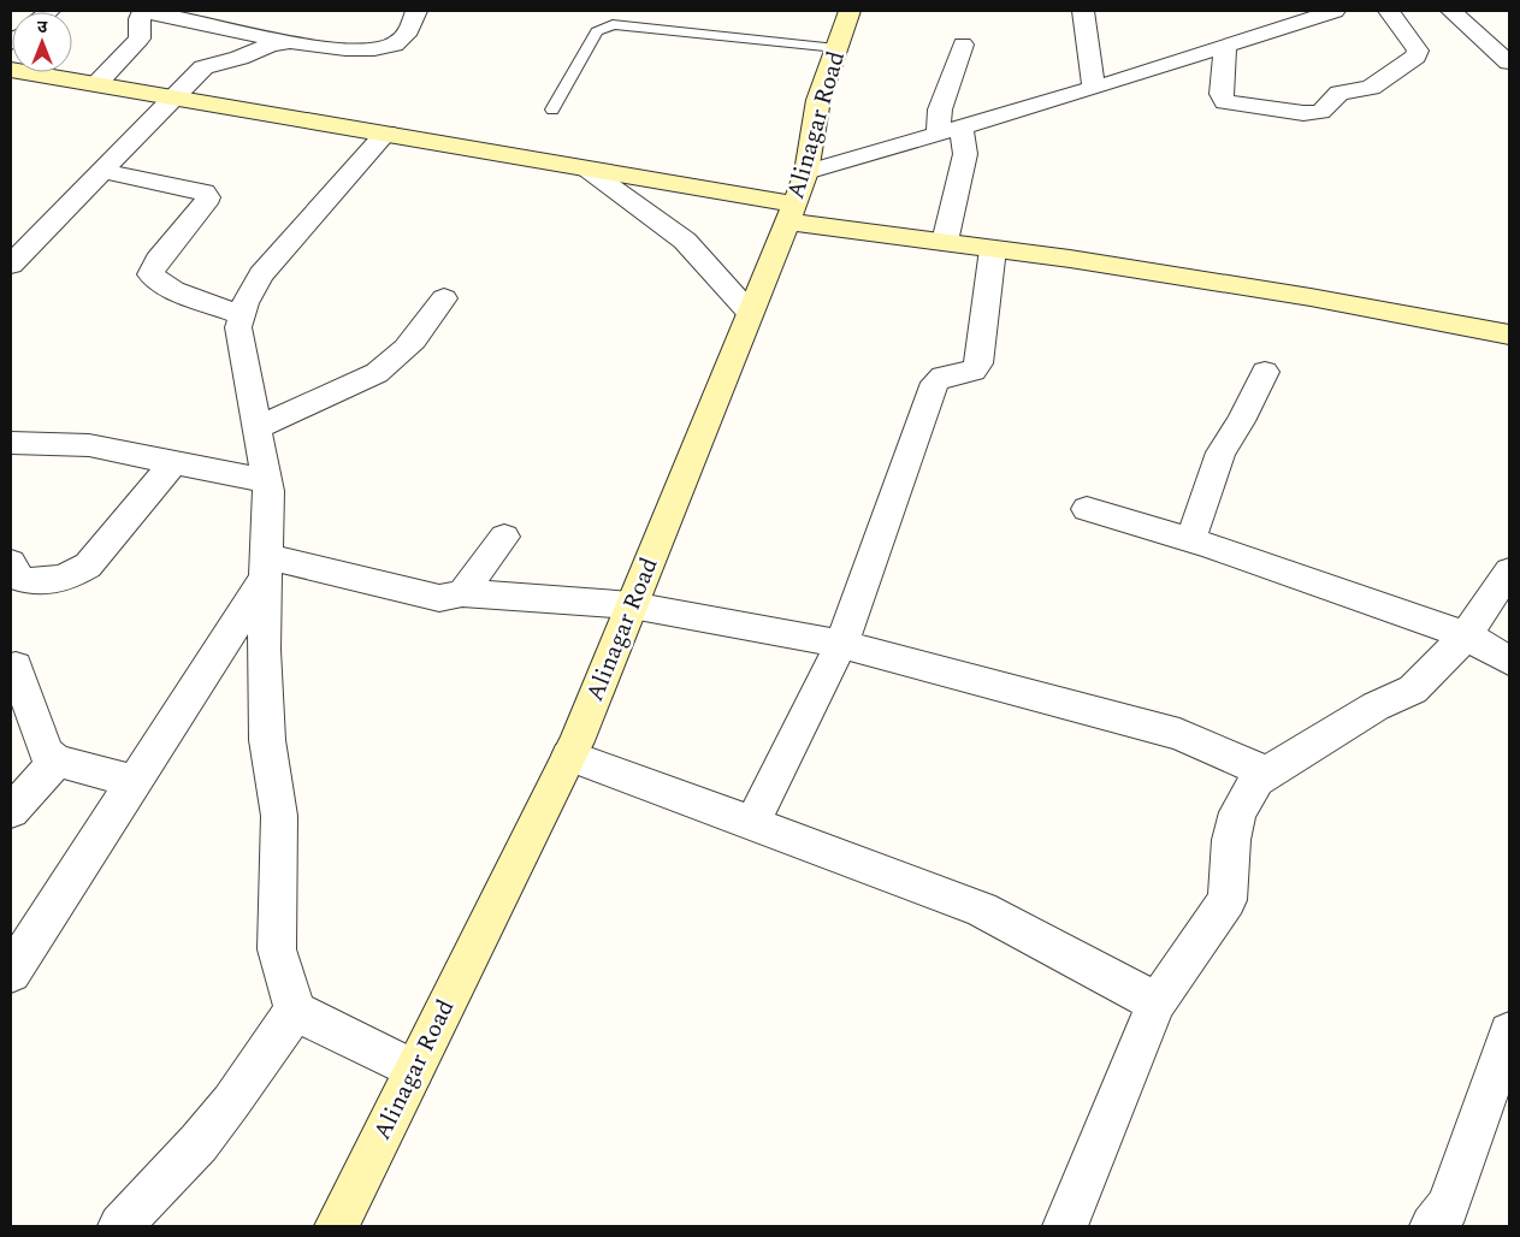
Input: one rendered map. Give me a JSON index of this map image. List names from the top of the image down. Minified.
{"streets":{"street":["Alinagar Road"]},"north":"top"}
